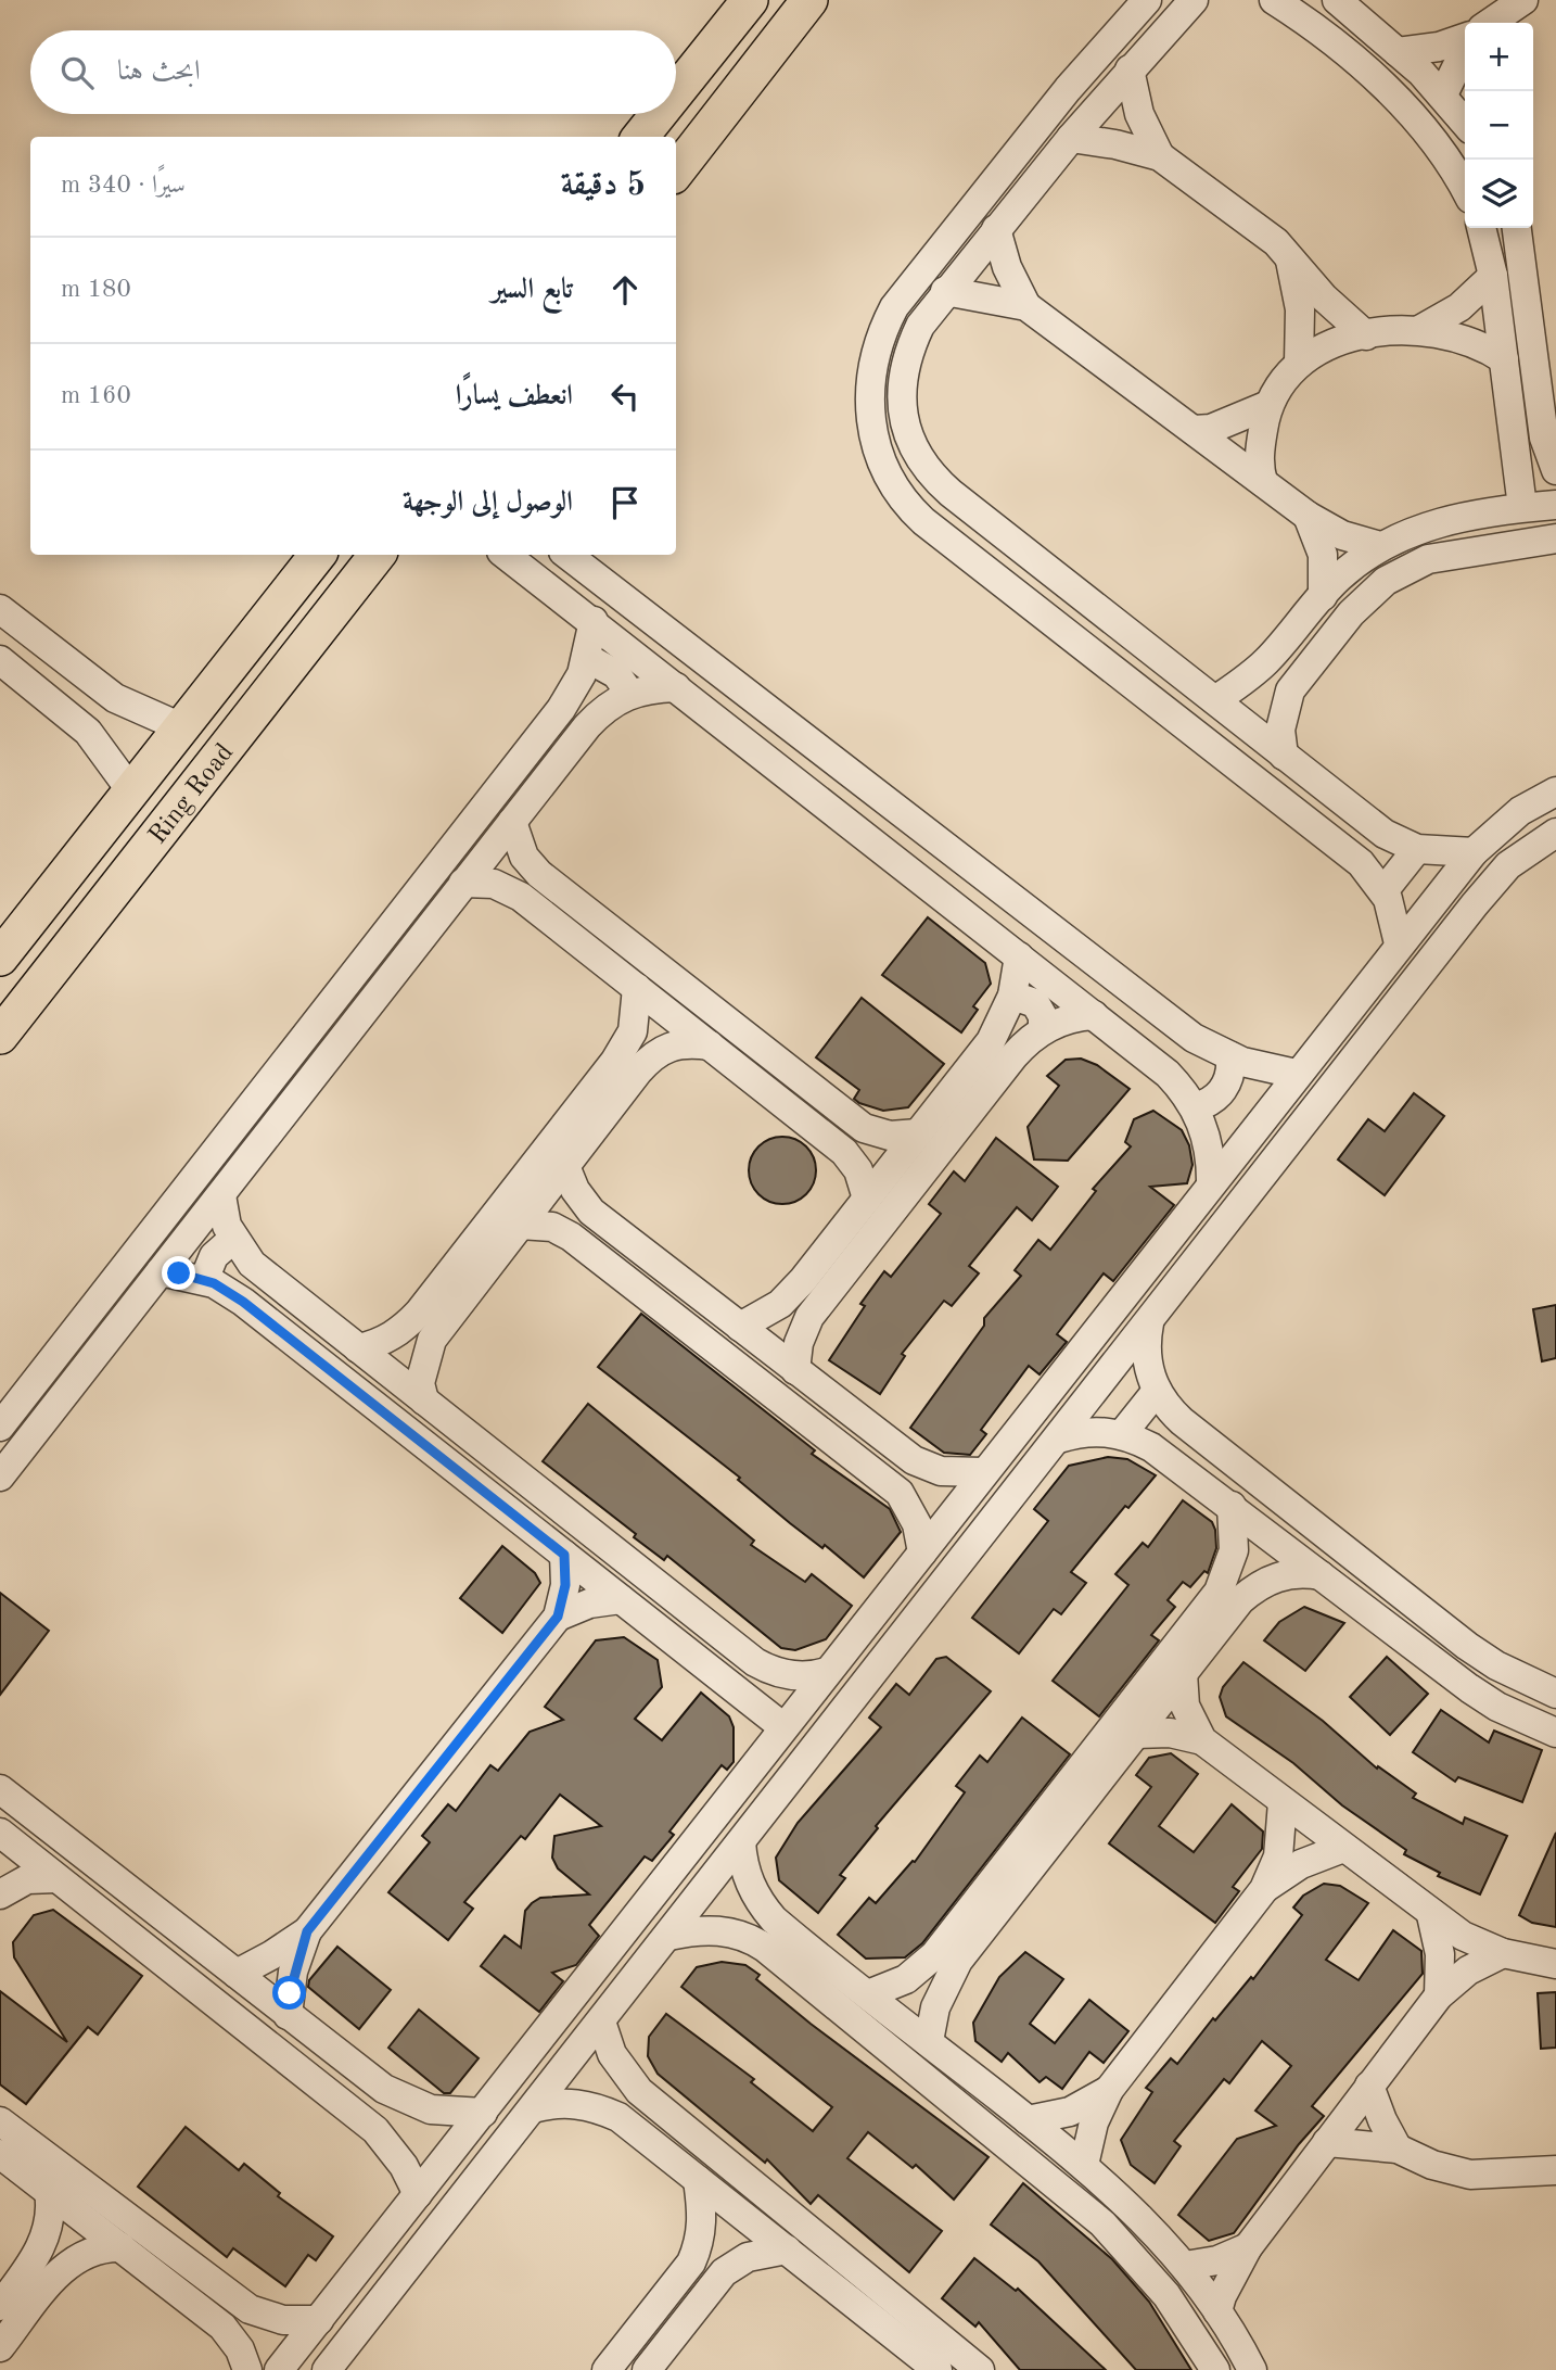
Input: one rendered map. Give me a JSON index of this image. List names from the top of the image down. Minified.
{"streets":{"main road":["Ring Road"]},"page":{"map_buttons":["+","−"],"search":"ابحث هنا","heading":["5 دقيقة","سيرًا · 340 m"],"list":[["تابع السير","180 m"],["انعطف يسارًا","160 m"],"الوصول إلى الوجهة"]}}
